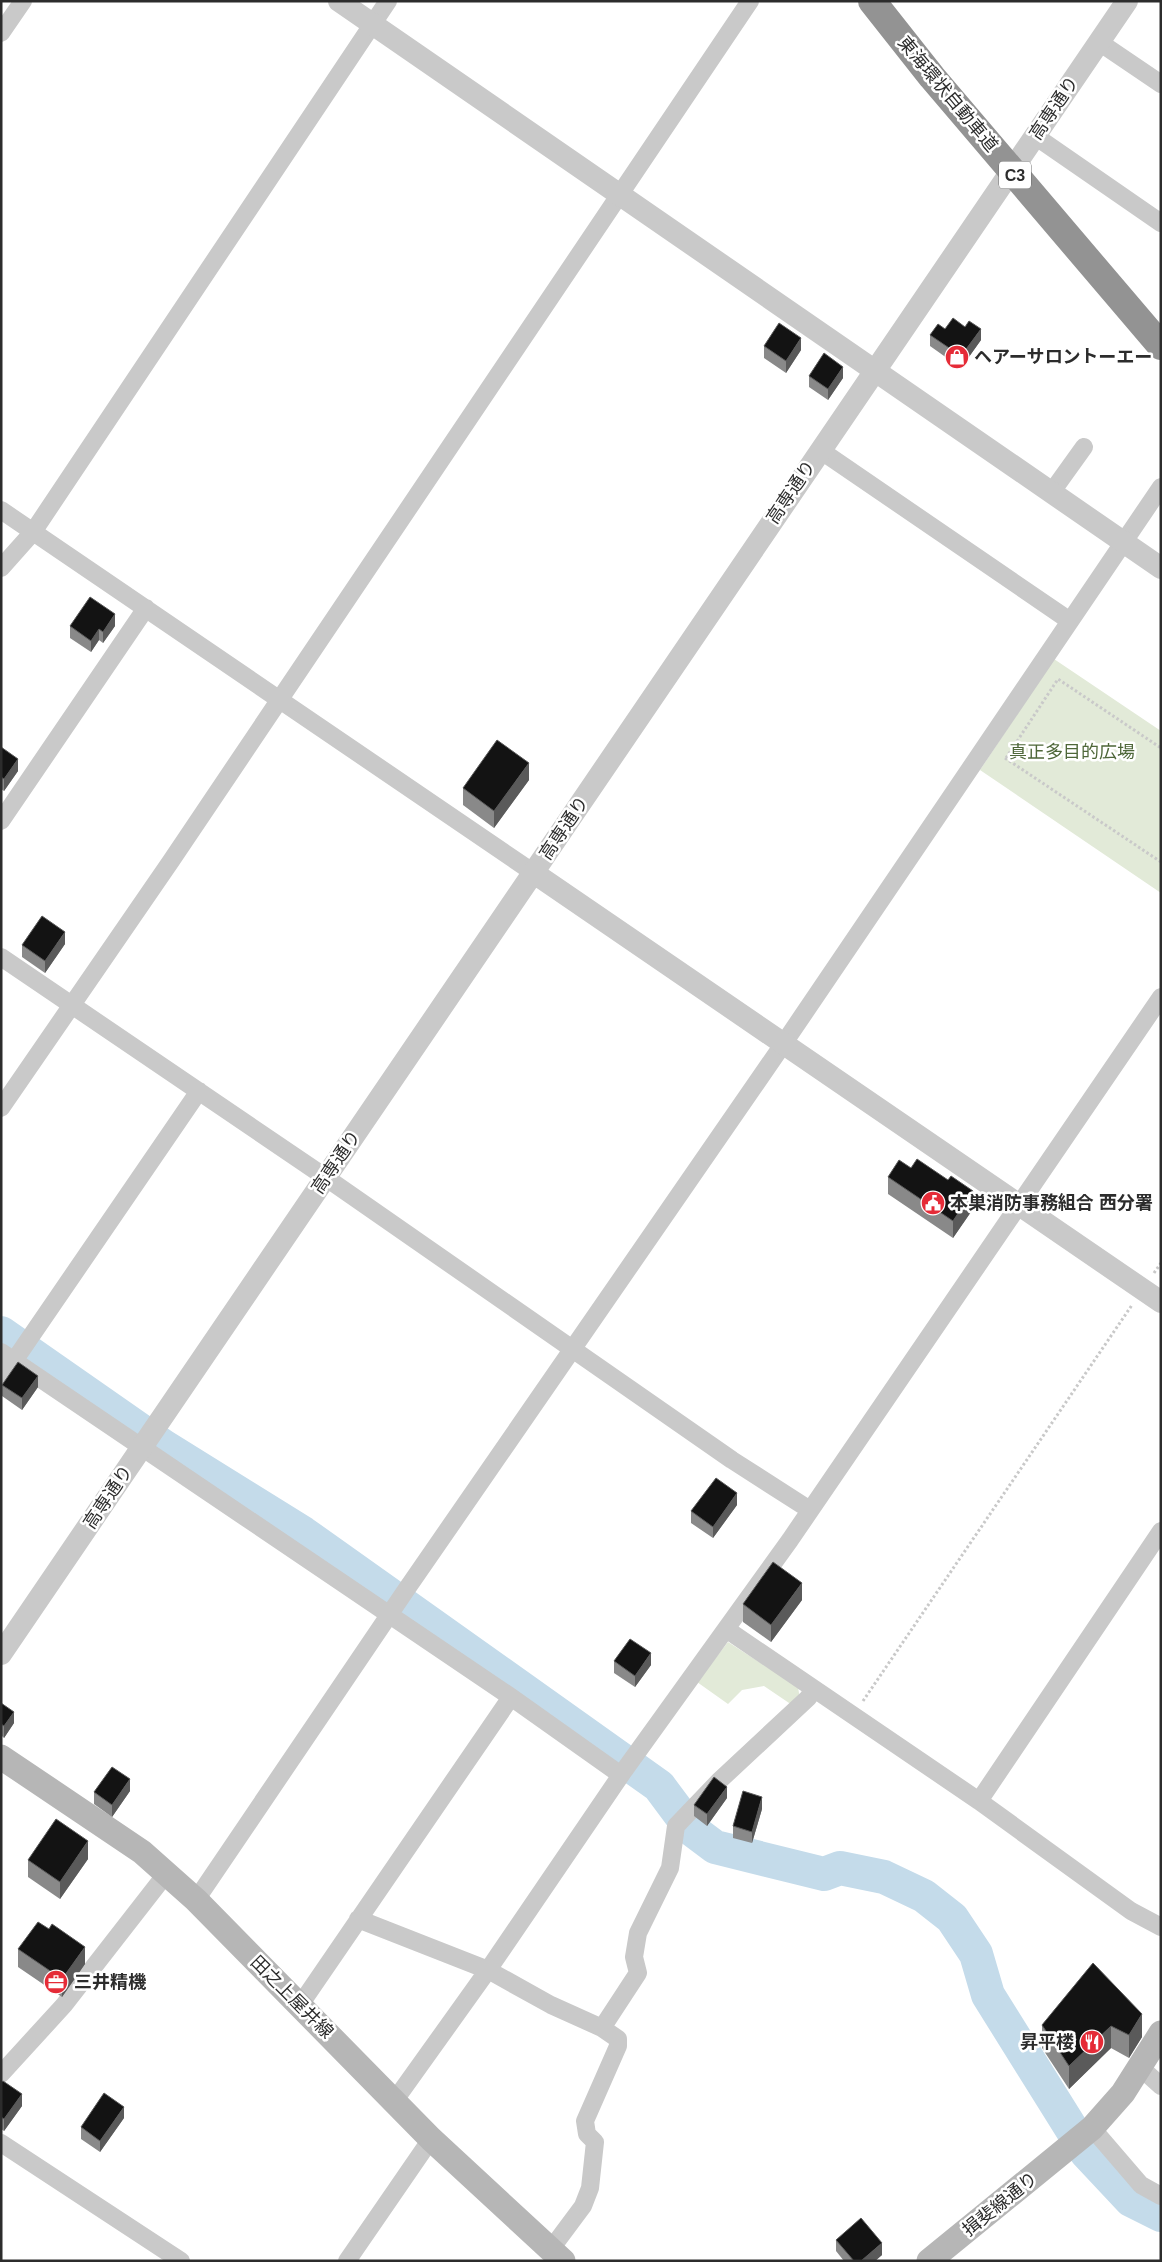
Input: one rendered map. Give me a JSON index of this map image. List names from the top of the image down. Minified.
{"streets":{"highway":["東海環状自動車道","C3"],"main road":["田之上屋井線","揖斐線通り"],"street":["高専通り"]},"parks":["真正多目的広場"],"places":{"shop":["ヘアーサロントーエー"],"public building":["本巣消防事務組合 西分署"],"office":["三井精機"],"restaurant":["昇平楼"]}}
